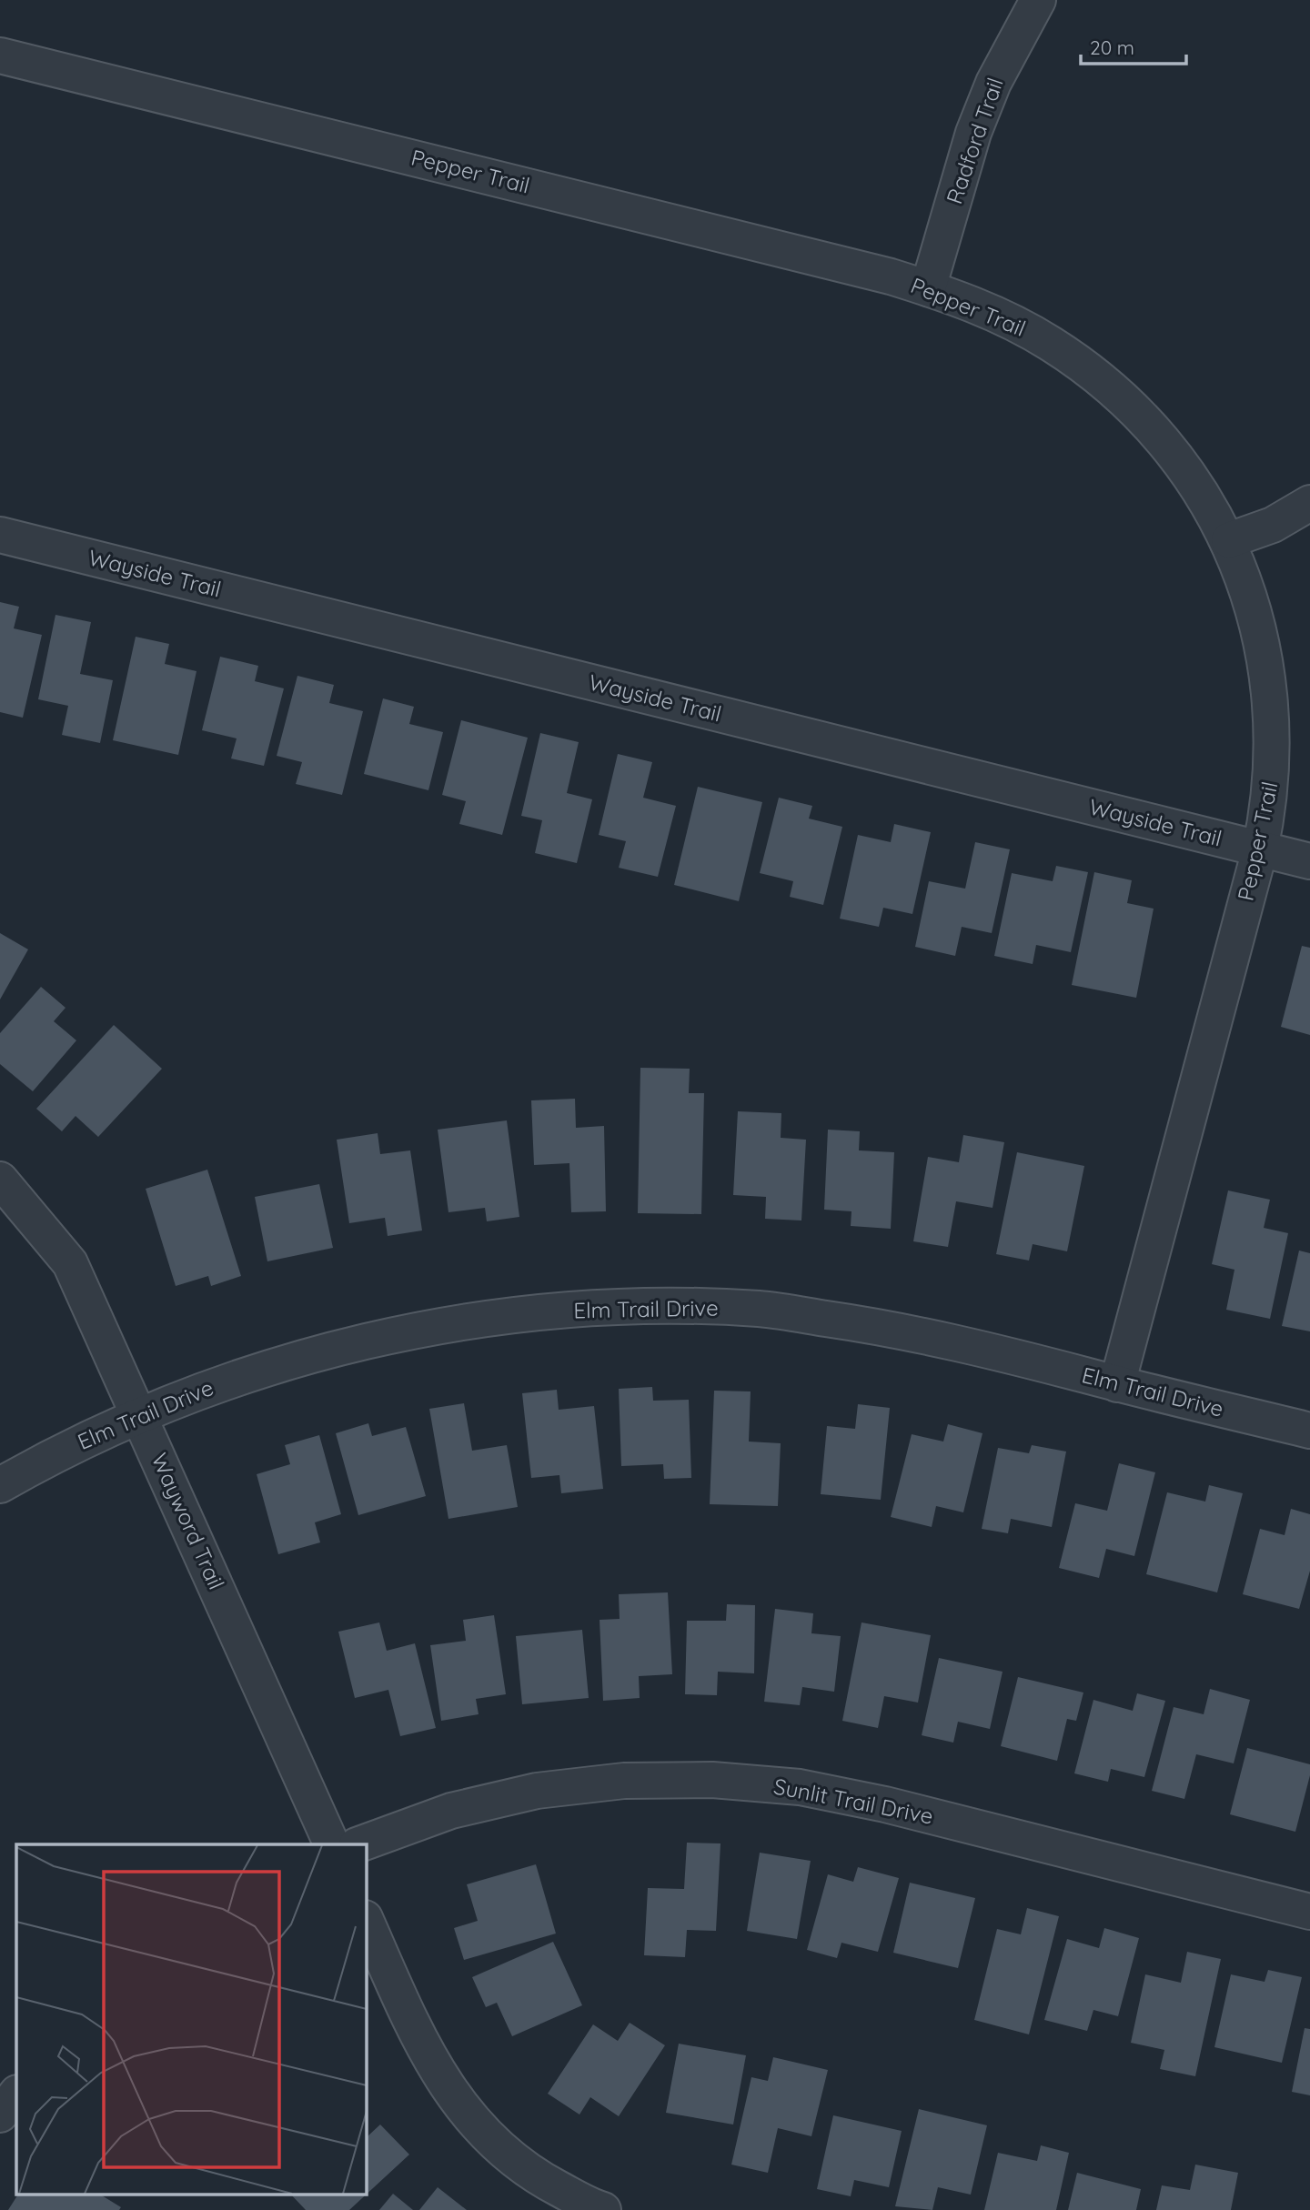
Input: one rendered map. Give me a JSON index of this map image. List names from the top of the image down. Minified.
{"streets":{"street":["Radford Trail","Pepper Trail","Wayside Trail","Elm Trail Drive","Wayword Trail","Sunlit Trail Drive"]},"crossings":[["Radford Trail","Pepper Trail"],["Pepper Trail","Wayside Trail"],["Pepper Trail","Elm Trail Drive"],["Elm Trail Drive","Wayword Trail"]],"scale_bar":"20 m"}
